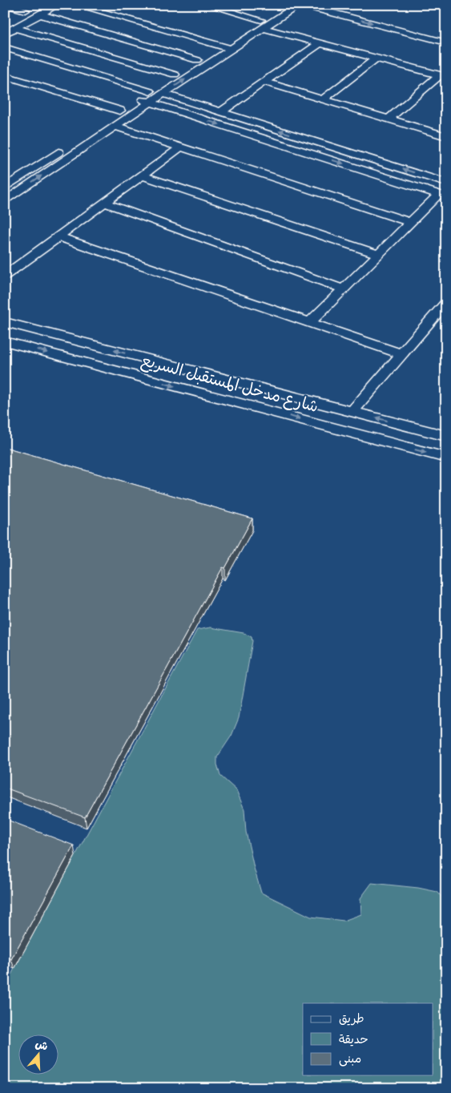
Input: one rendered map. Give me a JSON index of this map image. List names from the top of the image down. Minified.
{"streets":{"street":["شارع مدخل المستقبل السريع"]},"legend":["طريق","حديقة","مبنى"],"north":"top"}
